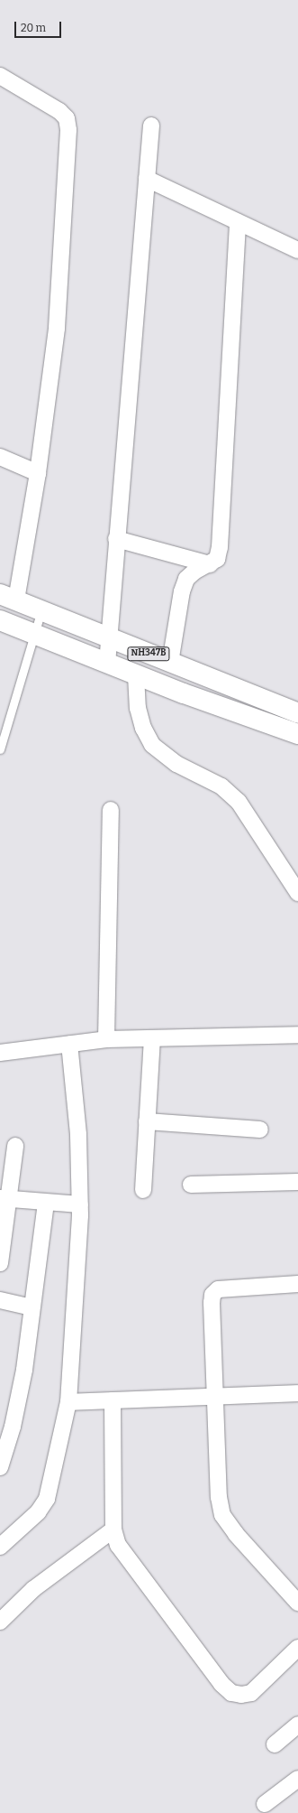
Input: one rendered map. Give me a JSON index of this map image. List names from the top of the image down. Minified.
{"streets":{"highway":["NH347B"]},"scale_bar":"20 m"}
